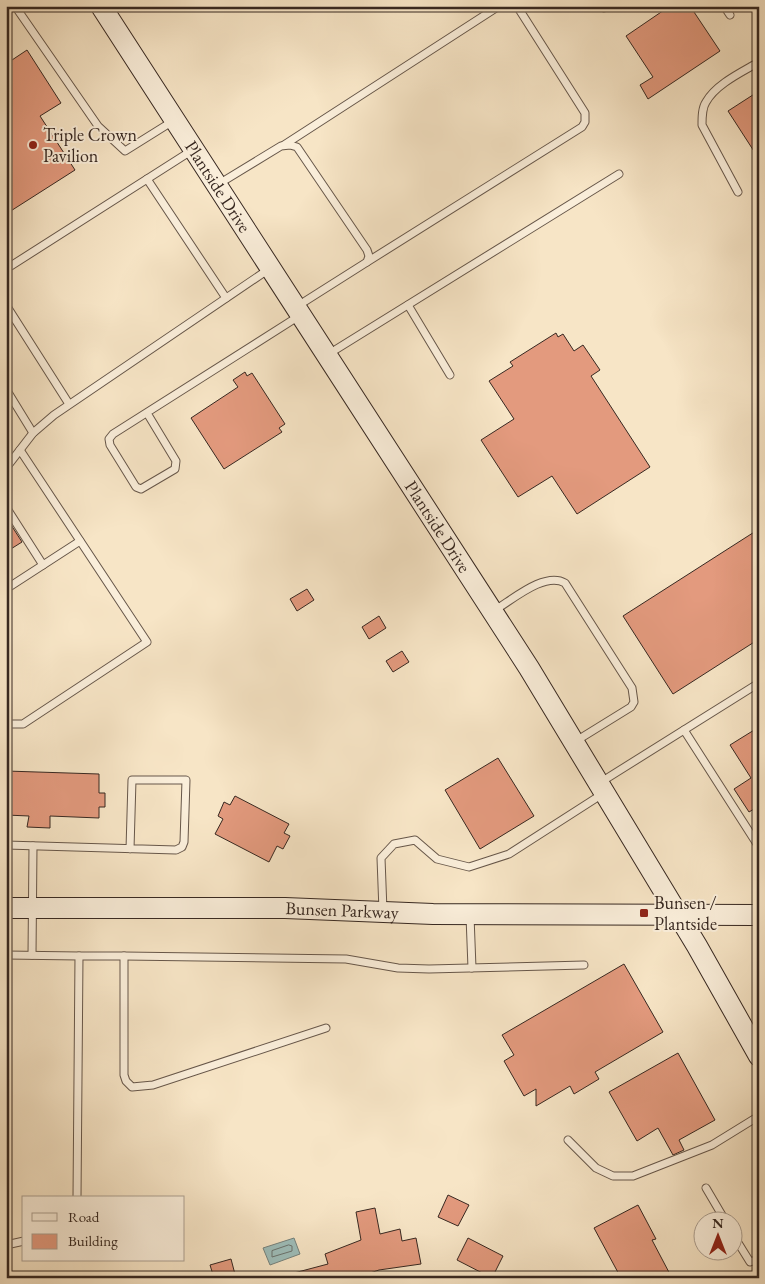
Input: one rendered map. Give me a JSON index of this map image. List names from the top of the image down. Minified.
{"streets":{"street":["Plantside Drive","Bunsen Parkway"]},"crossings":[["Plantside Drive","Bunsen Parkway"]],"places":{"other":["Triple Crown Pavilion"],"transit":["Bunsen / Plantside"]},"legend":["Road","Building"],"north":"top"}
